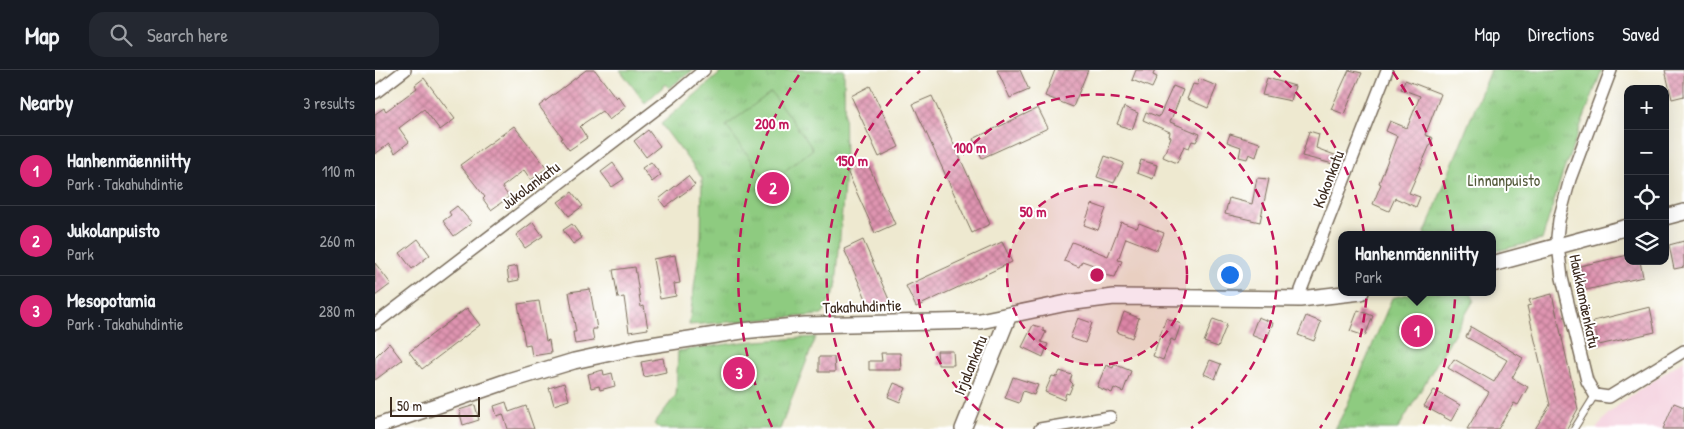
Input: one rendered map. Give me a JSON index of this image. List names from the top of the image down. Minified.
{"streets":{"street":["Kokonkatu","Jukolankatu","Haukkamäenkatu","Takahuhdintie","Irjalankatu"]},"crossings":[["Kokonkatu","Takahuhdintie"],["Takahuhdintie","Irjalankatu"]],"parks":["Linnanpuisto"],"scale_bar":"50 m","page":{"header":"Map","search":"Search here","nav":["Map","Directions","Saved"],"heading":["Nearby","3 results"],"map_buttons":["+","−"],"list":[{"mark":"1","name":"Hanhenmäenniitty","note":"Park · Takahuhdintie","value":"110 m"},{"mark":"2","name":"Jukolanpuisto","note":"Park","value":"260 m"},{"mark":"3","name":"Mesopotamia","note":"Park · Takahuhdintie","value":"280 m"}],"pins":["2","1","3"],"popup":["Hanhenmäenniitty","Park"],"scale":"50 m"},"rings":["200 m","100 m","150 m","50 m"]}
